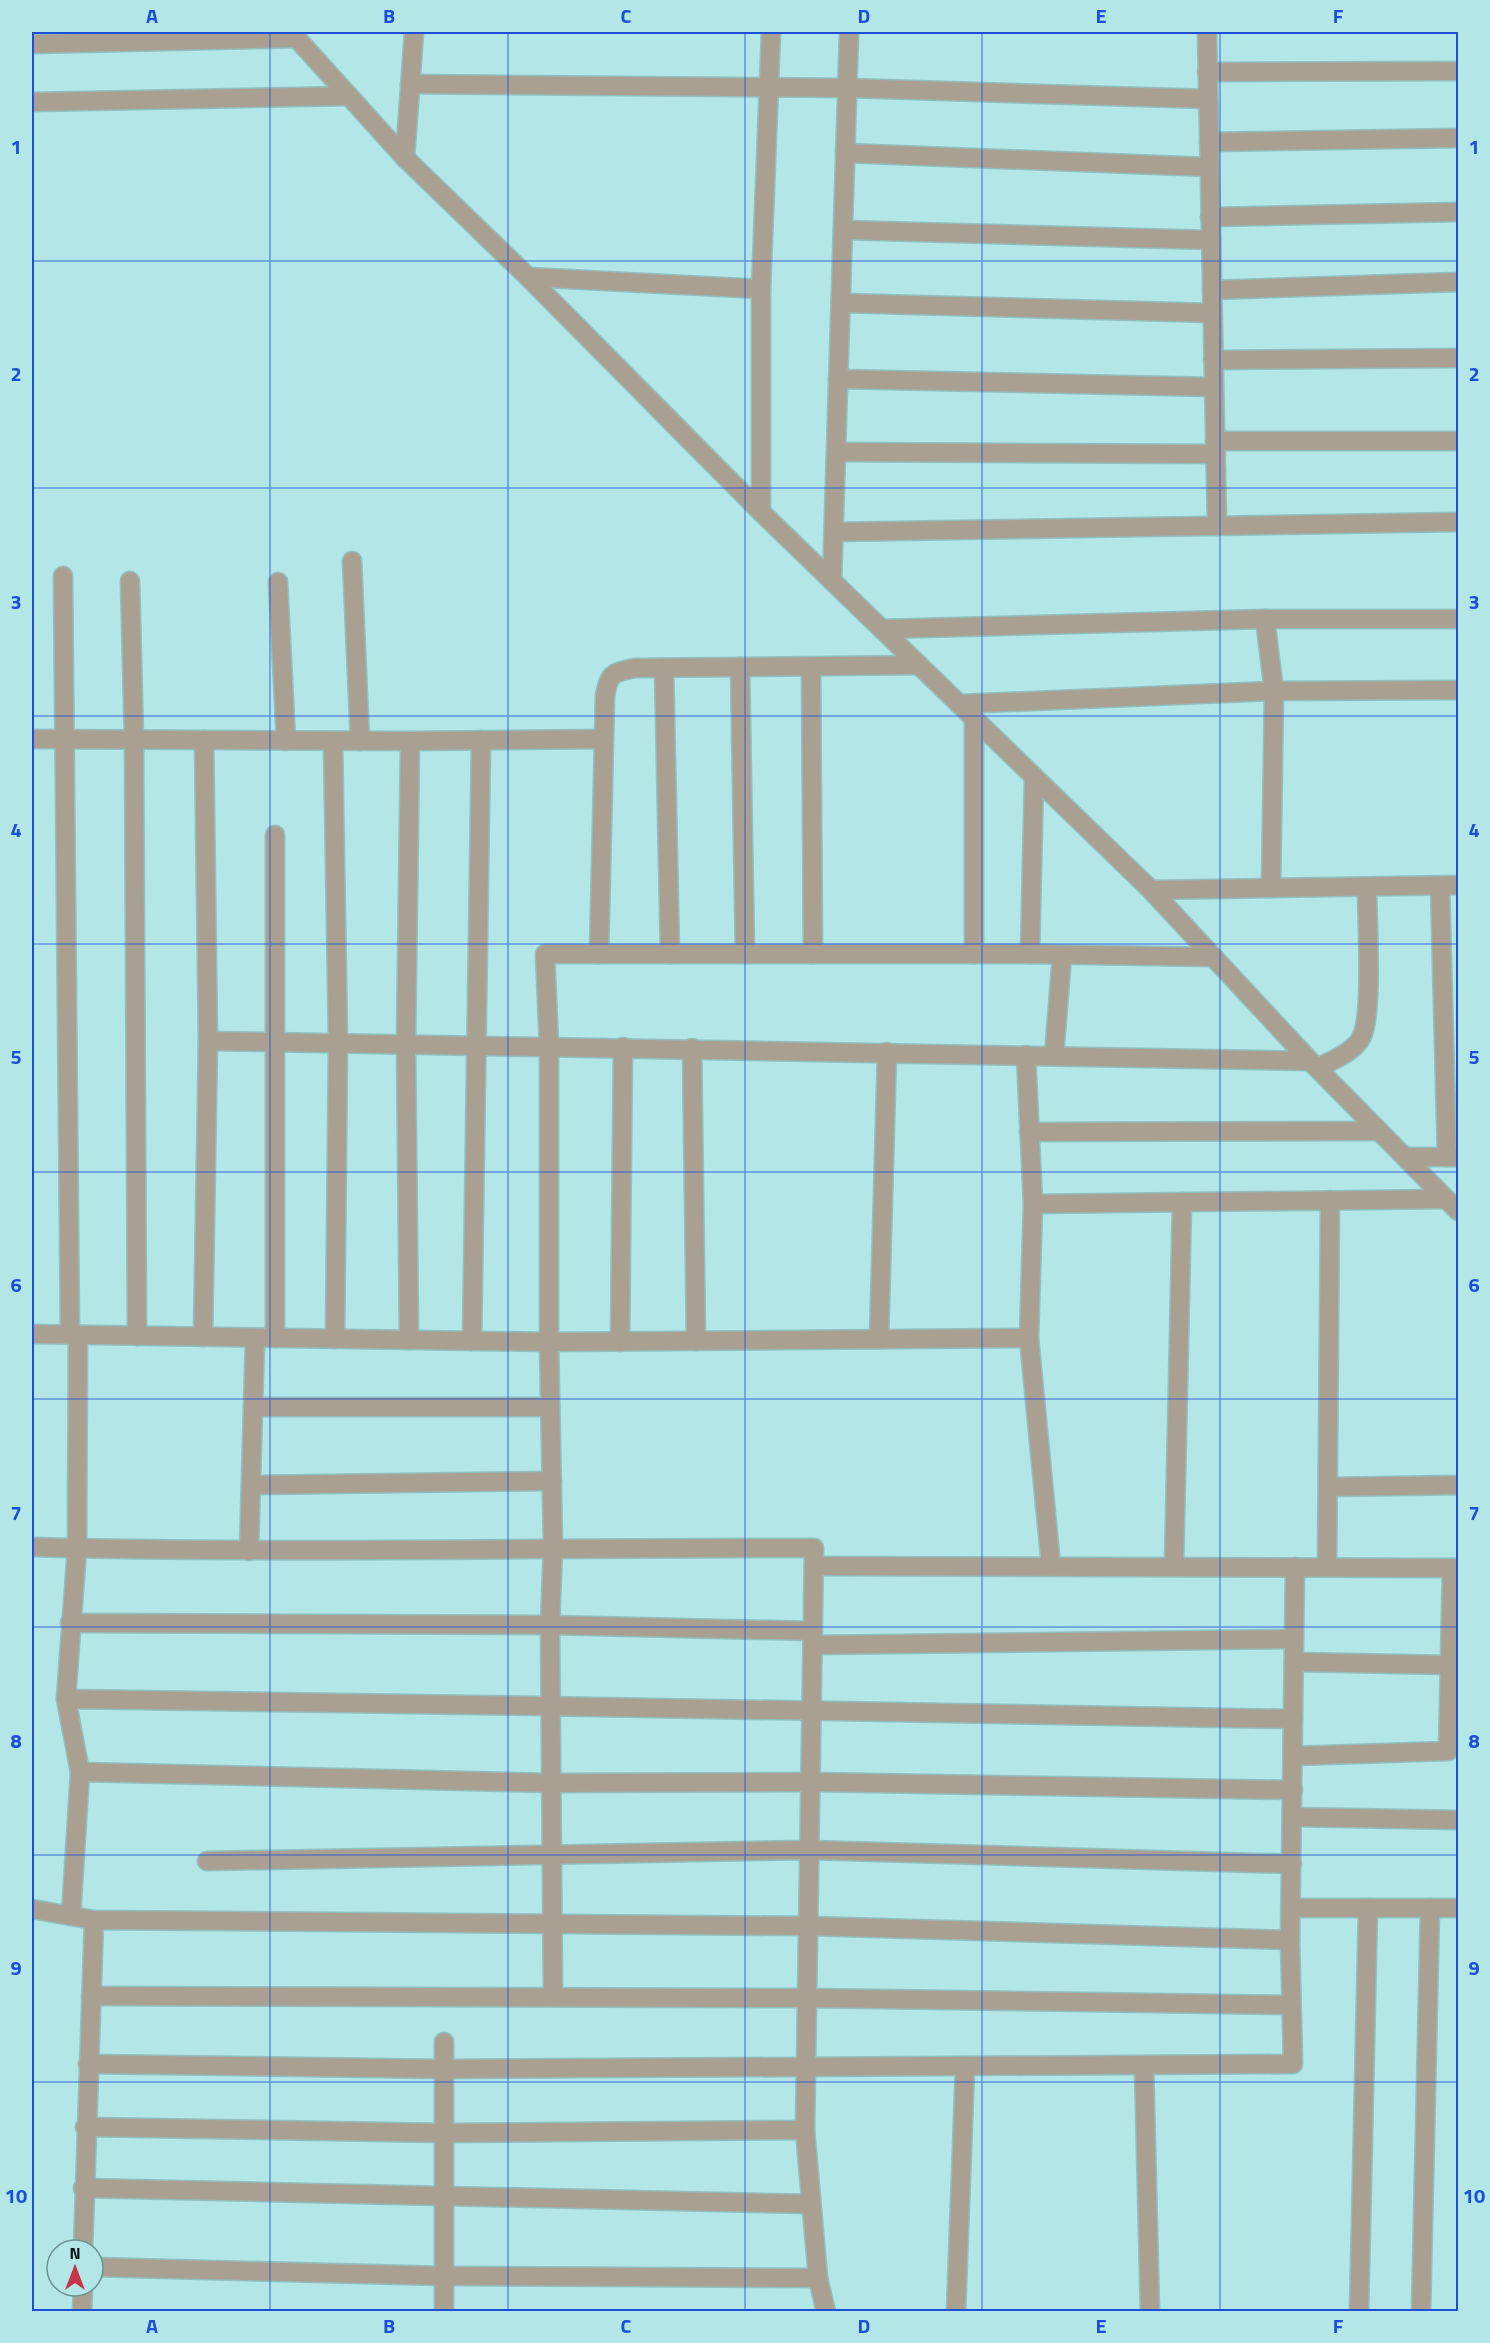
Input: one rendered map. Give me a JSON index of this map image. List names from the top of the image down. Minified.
{"north":"top","grid":{"columns":["A","B","C","D","E","F"],"rows":["1","2","3","4","5","6","7","8","9","10"]}}
